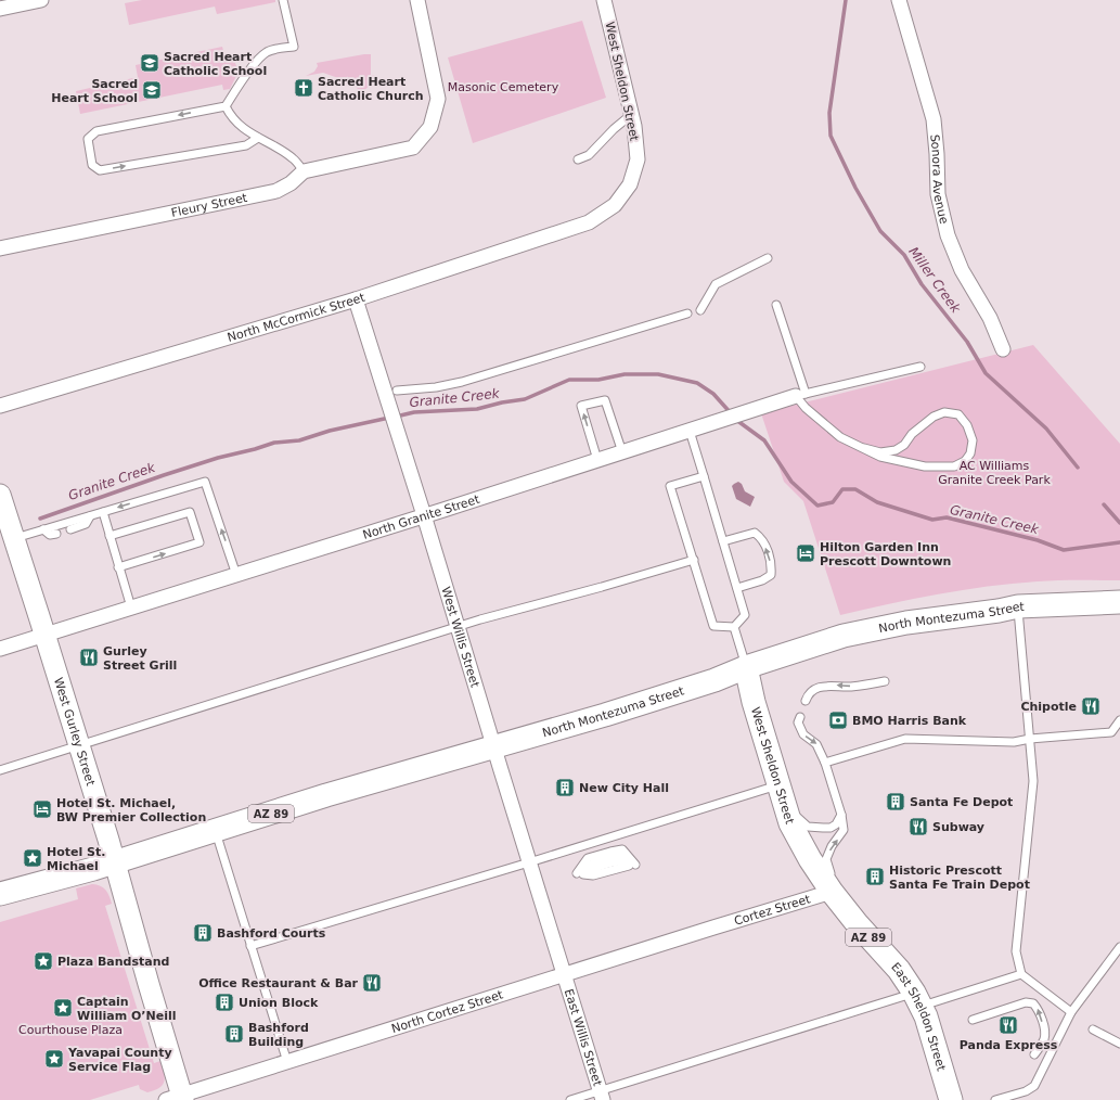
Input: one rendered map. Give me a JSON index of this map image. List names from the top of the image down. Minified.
{"streets":{"main road":["West Sheldon Street","North Montezuma Street","West Gurley Street","AZ 89","East Sheldon Street"],"street":["Sonora Avenue","Fleury Street","North McCormick Street","North Granite Street","West Willis Street","Cortez Street","North Cortez Street","East Willis Street"]},"crossings":[["West Sheldon Street","North McCormick Street"],["West Sheldon Street","North Montezuma Street"],["West Sheldon Street","East Sheldon Street"],["North McCormick Street","West Willis Street"],["North Granite Street","West Willis Street"],["North Granite Street","West Gurley Street"],["North Montezuma Street","West Willis Street"],["North Montezuma Street","West Gurley Street"],["North Montezuma Street","AZ 89"],["West Willis Street","North Cortez Street"],["West Willis Street","East Willis Street"],["West Gurley Street","AZ 89"],["West Gurley Street","North Cortez Street"],["Cortez Street","North Cortez Street"],["Cortez Street","East Sheldon Street"],["North Cortez Street","East Willis Street"]],"water":["Miller Creek","Granite Creek"],"parks":["Masonic Cemetery","AC Williams Granite Creek Park","Courthouse Plaza"],"places":{"school or university":["Sacred Heart Catholic School","Sacred Heart School"],"church":["Sacred Heart Catholic Church"],"hotel":["Hilton Garden Inn Prescott Downtown","Hotel St. Michael, BW Premier Collection"],"restaurant":["Gurley Street Grill","Chipotle","Subway","Office Restaurant & Bar","Panda Express"],"bank":["BMO Harris Bank"],"building":["New City Hall","Santa Fe Depot","Historic Prescott Santa Fe Train Depot","Bashford Courts","Union Block","Bashford Building"],"place":["Hotel St. Michael","Plaza Bandstand","Captain William O’Neill","Yavapai County Service Flag"]}}
